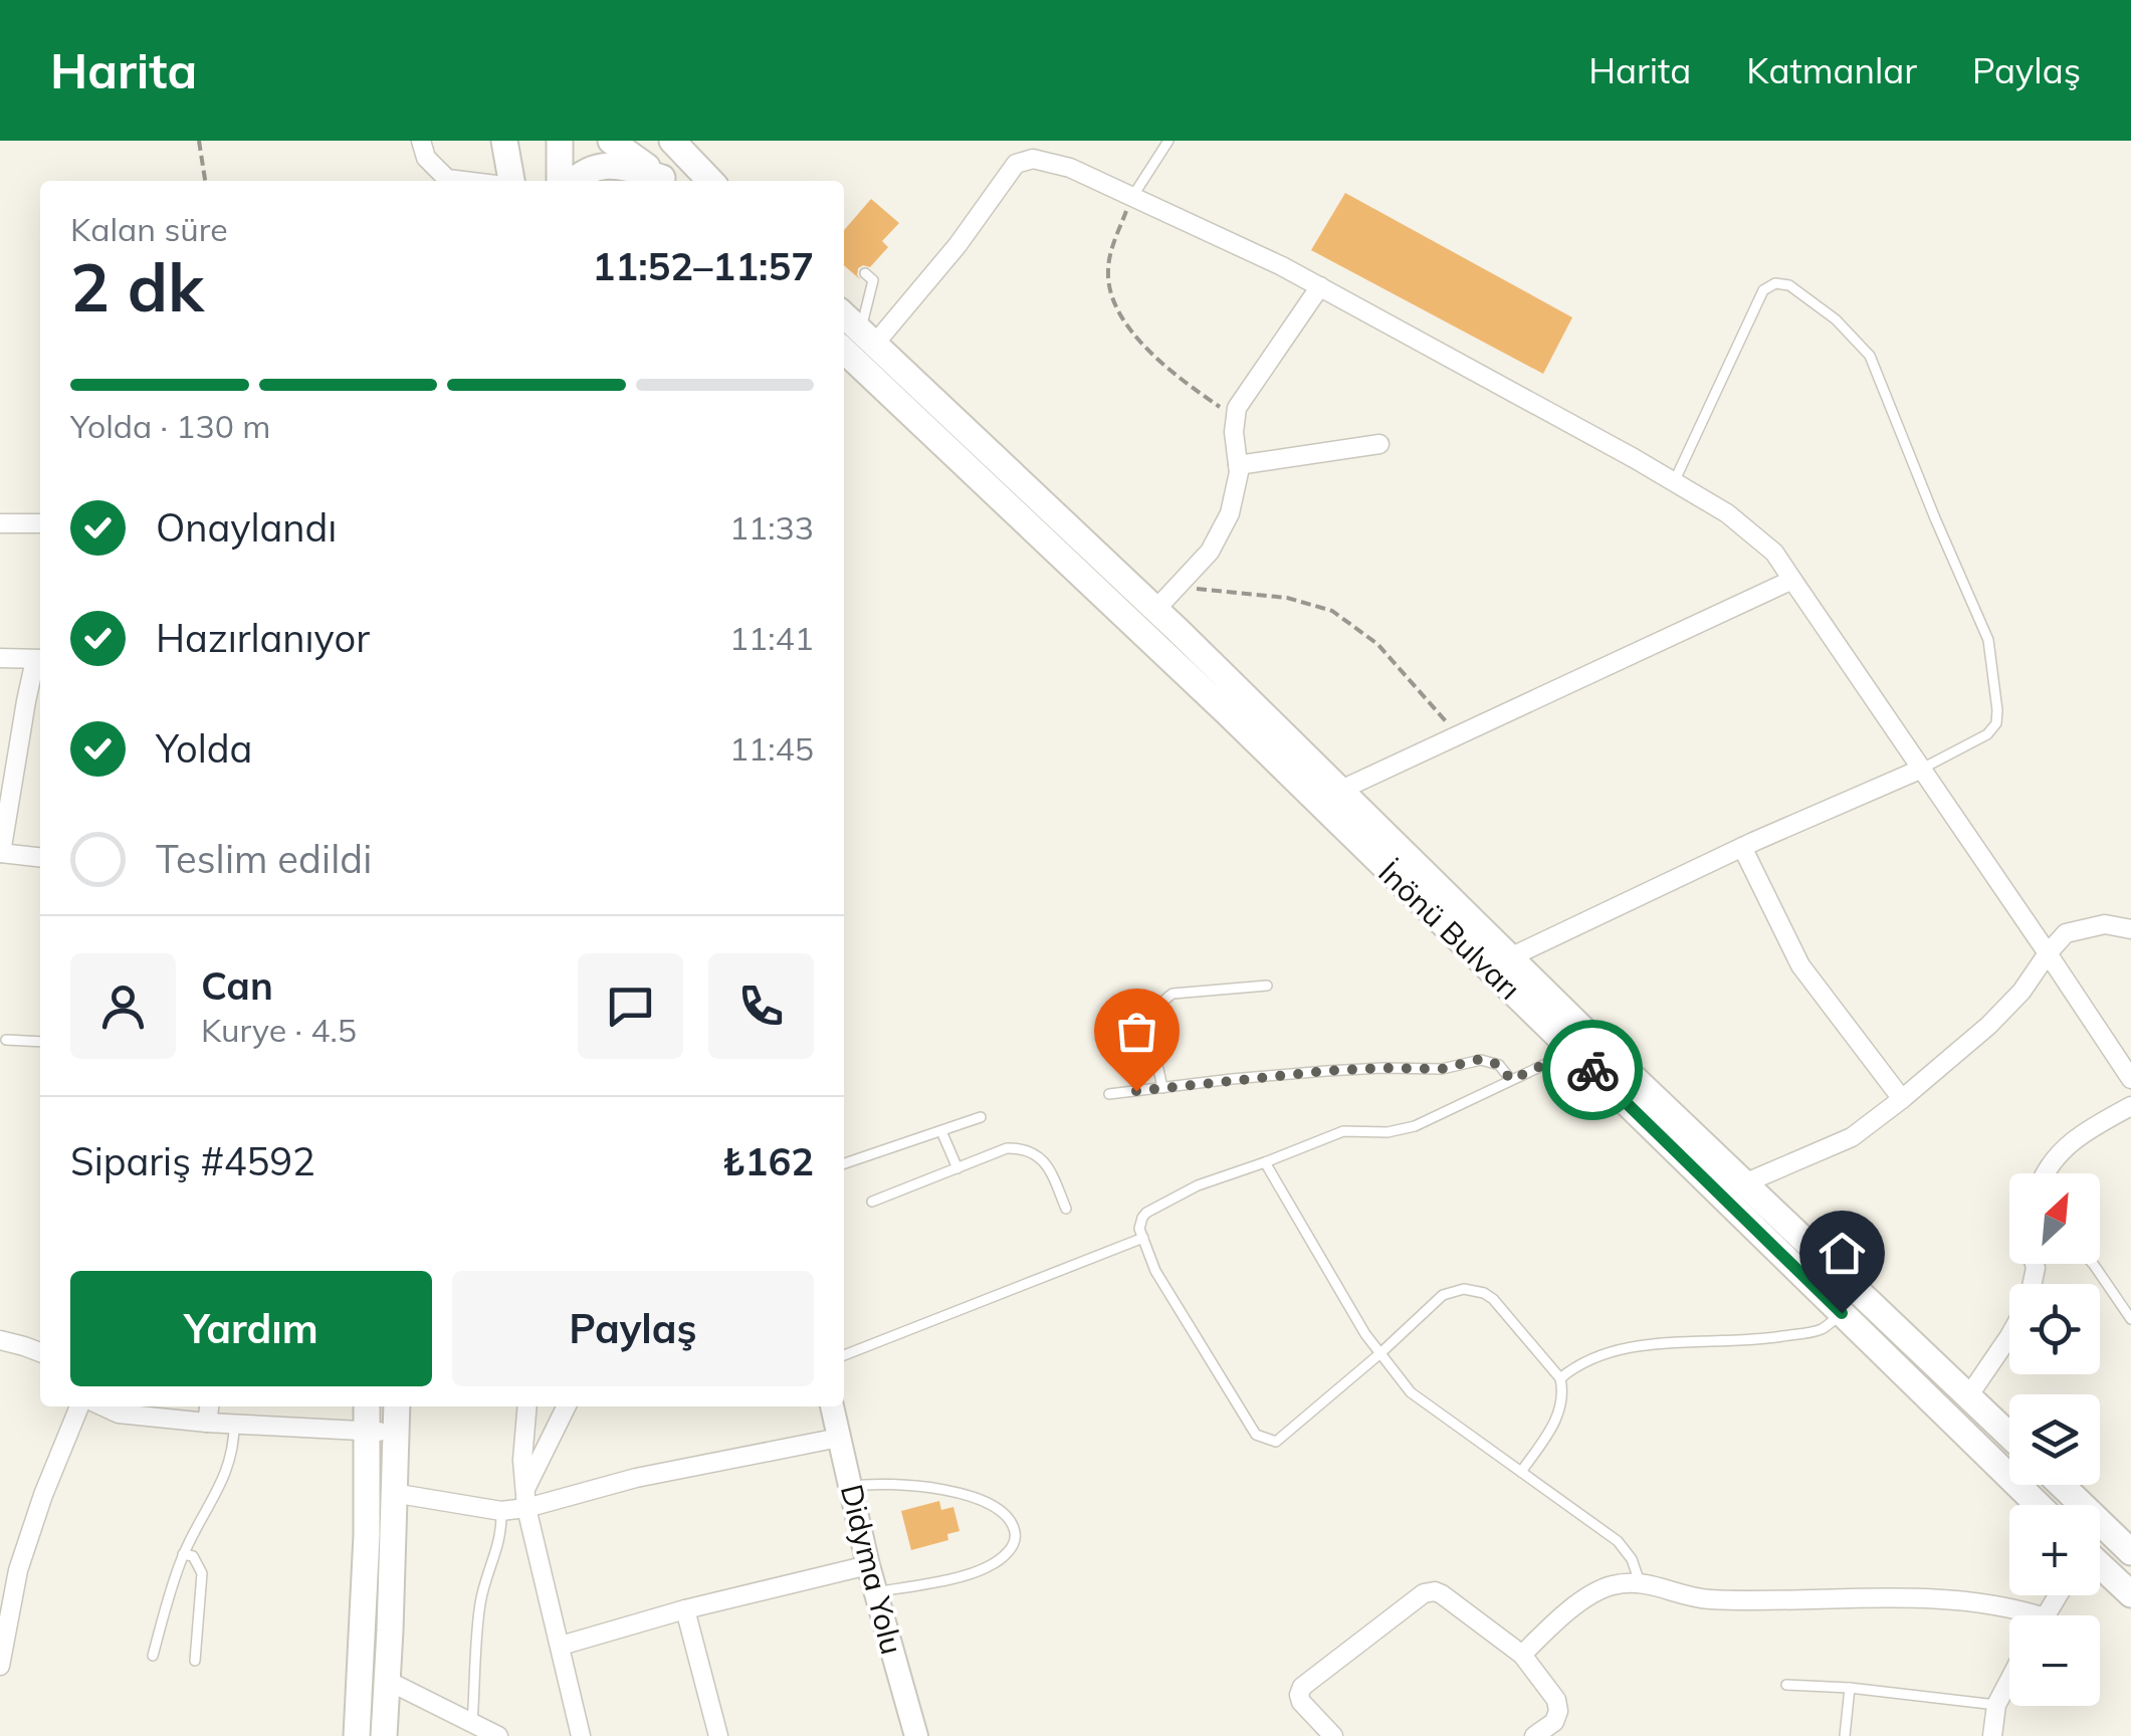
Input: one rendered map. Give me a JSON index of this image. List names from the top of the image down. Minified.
{"streets":{"main road":["İnönü Bulvarı"],"street":["Didyma Yolu"]},"north":"top right","page":{"header":"Harita","nav":["Harita","Katmanlar","Paylaş"],"heading":["2 dk","Kalan süre","11:52–11:57"],"panel":["Can","Kurye · 4.5","Sipariş #4592","₺162"],"bar":"Yolda · 130 m","list":[["Onaylandı","11:33"],["Hazırlanıyor","11:41"],["Yolda","11:45"],"Teslim edildi"],"map_buttons":["+","−"],"buttons":["Yardım","Paylaş"]}}
